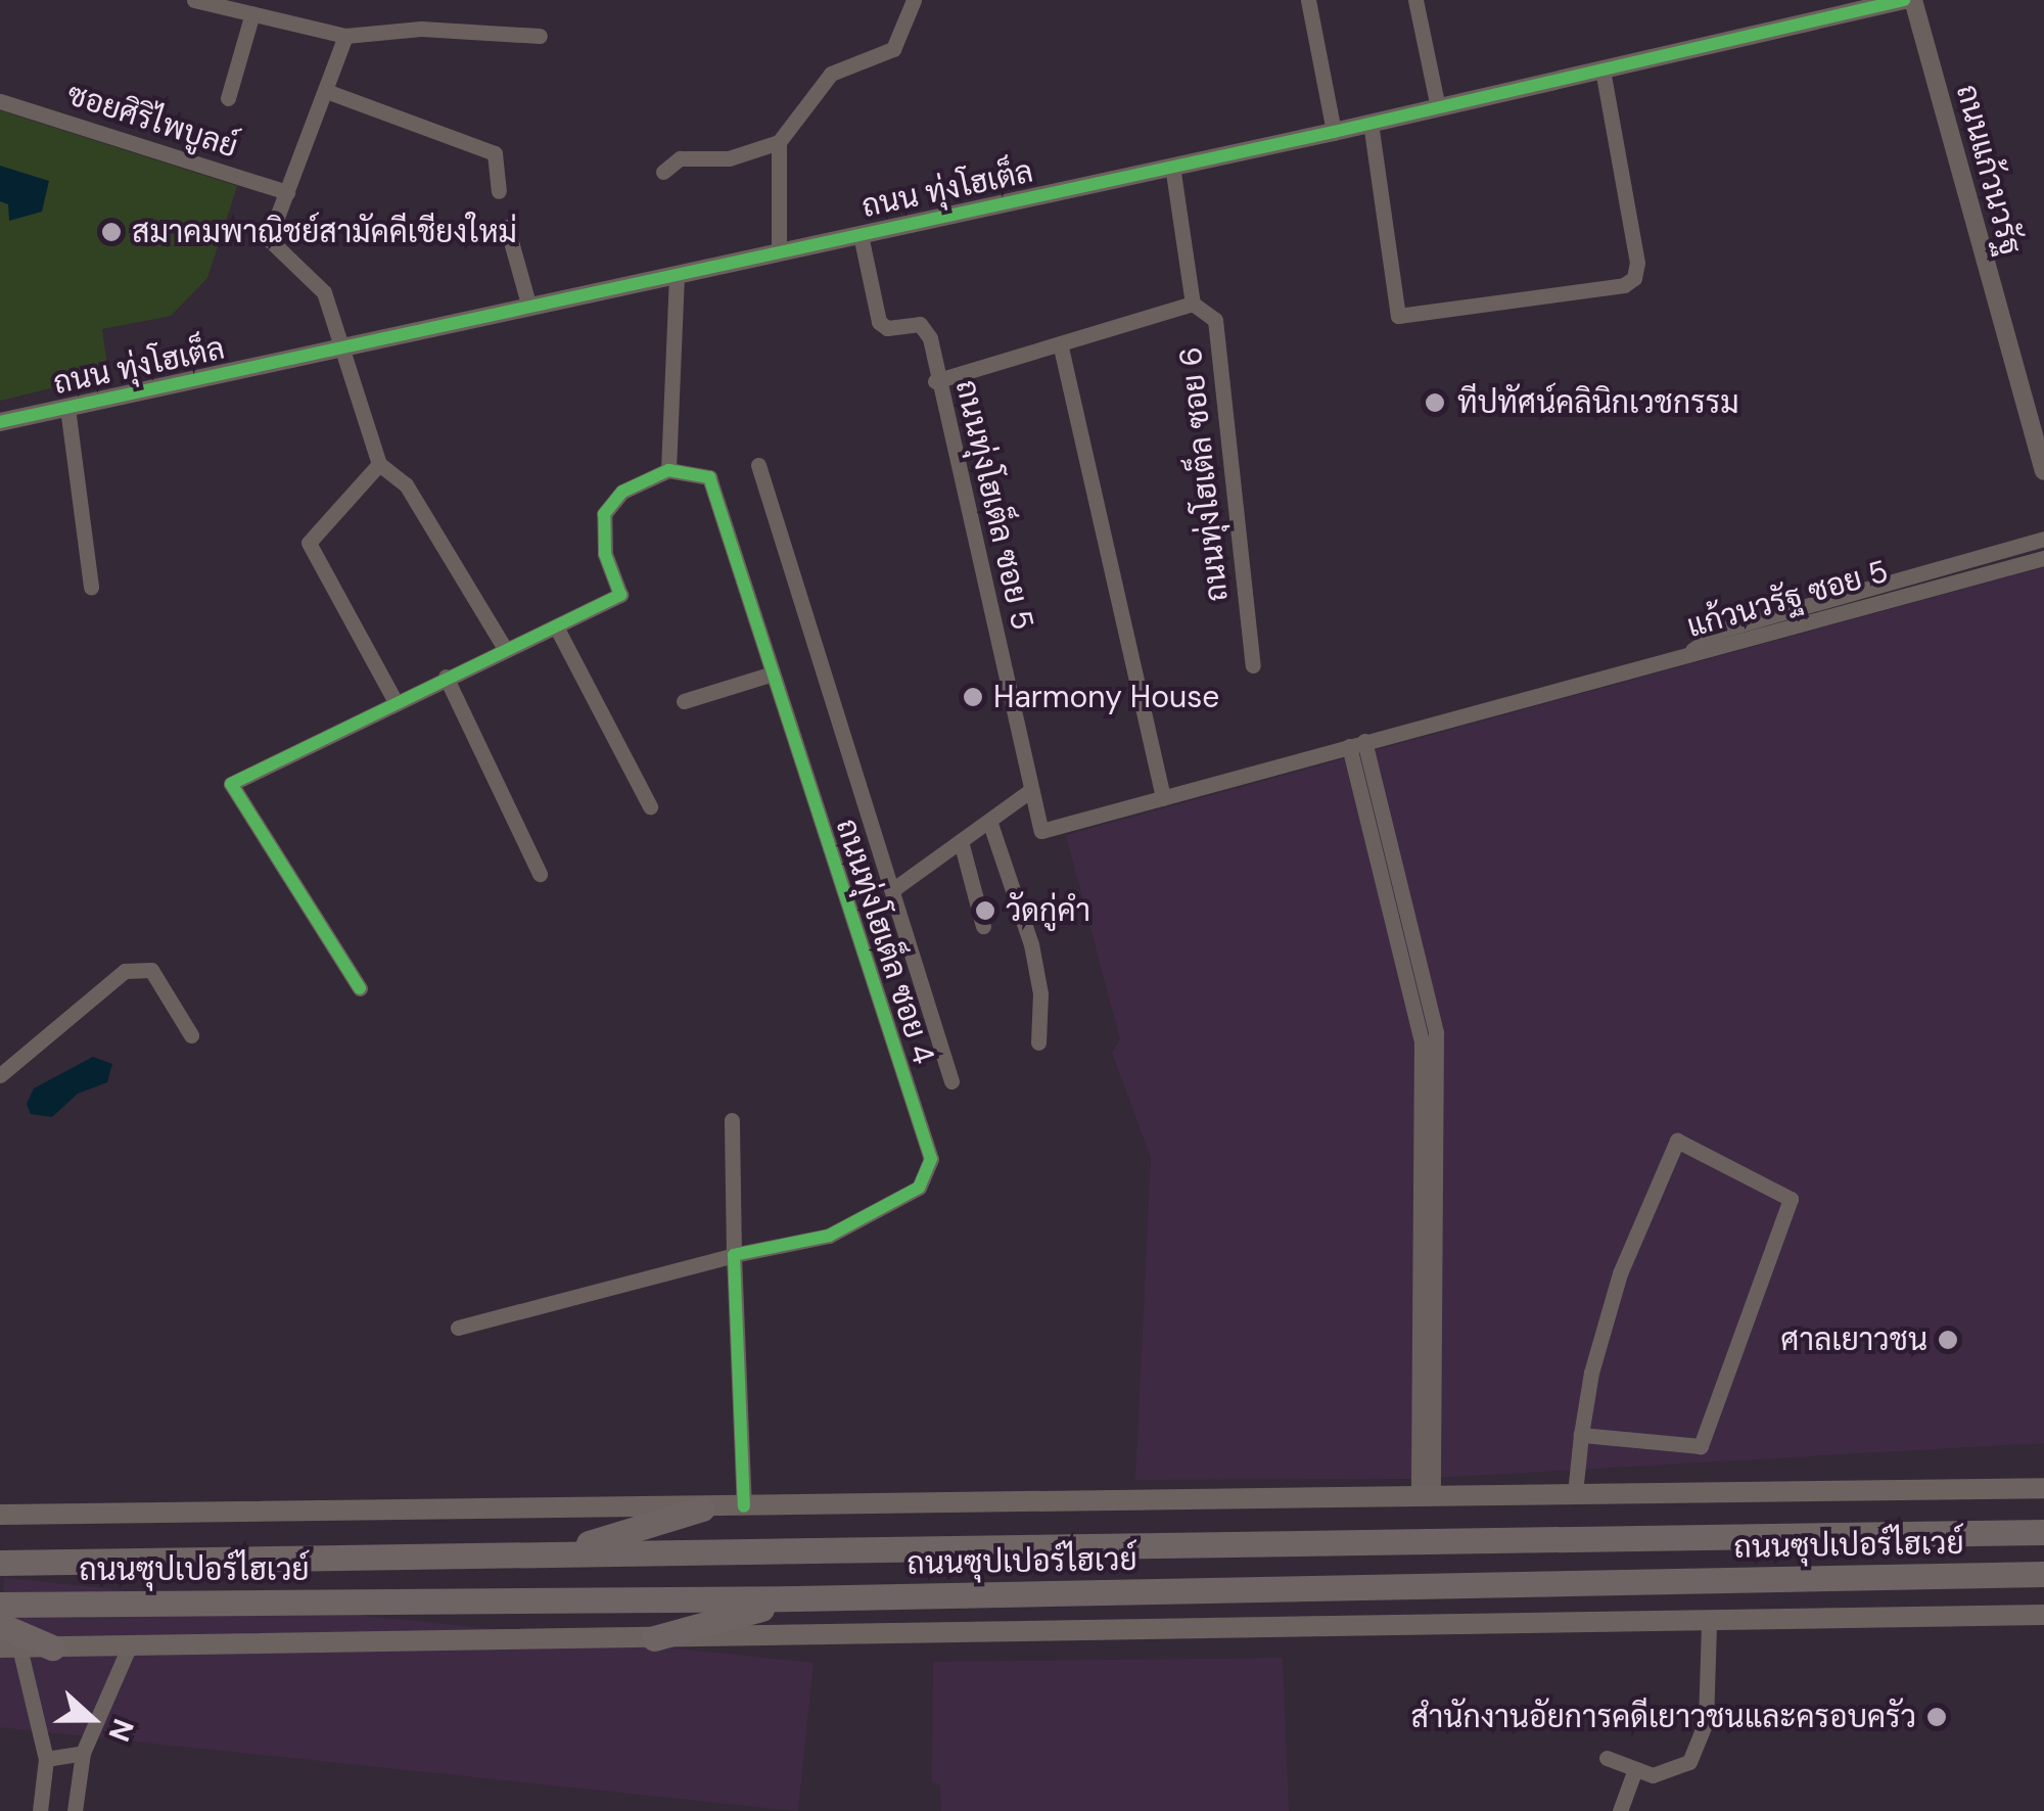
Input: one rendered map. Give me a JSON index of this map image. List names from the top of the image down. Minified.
{"streets":{"highway":["ถนนซุปเปอร์ไฮเวย์"],"street":["ซอยศิริไพบูลย์","ถนนแก้วนวรัฐ","ถนน ทุ่งโฮเต็ล","ถนนทุ่งโฮเต็ล ซอย 6","ถนนทุ่งโฮเต็ล ซอย 5","แก้วนวรัฐ ซอย 5","ถนนทุ่งโฮเต็ล ซอย 4"]},"crossings":[["ถนน ทุ่งโฮเต็ล","ถนนทุ่งโฮเต็ล ซอย 6"],["ถนน ทุ่งโฮเต็ล","ถนนทุ่งโฮเต็ล ซอย 5"],["ถนนทุ่งโฮเต็ล ซอย 5","แก้วนวรัฐ ซอย 5"]],"places":["สมาคมพาณิชย์สามัคคีเชียงใหม่","ทีปทัศน์คลินิกเวชกรรม","Harmony House","วัดกู่คำ","ศาลเยาวชน","สำนักงานอัยการคดีเยาวชนและครอบครัว"],"north":"right"}
